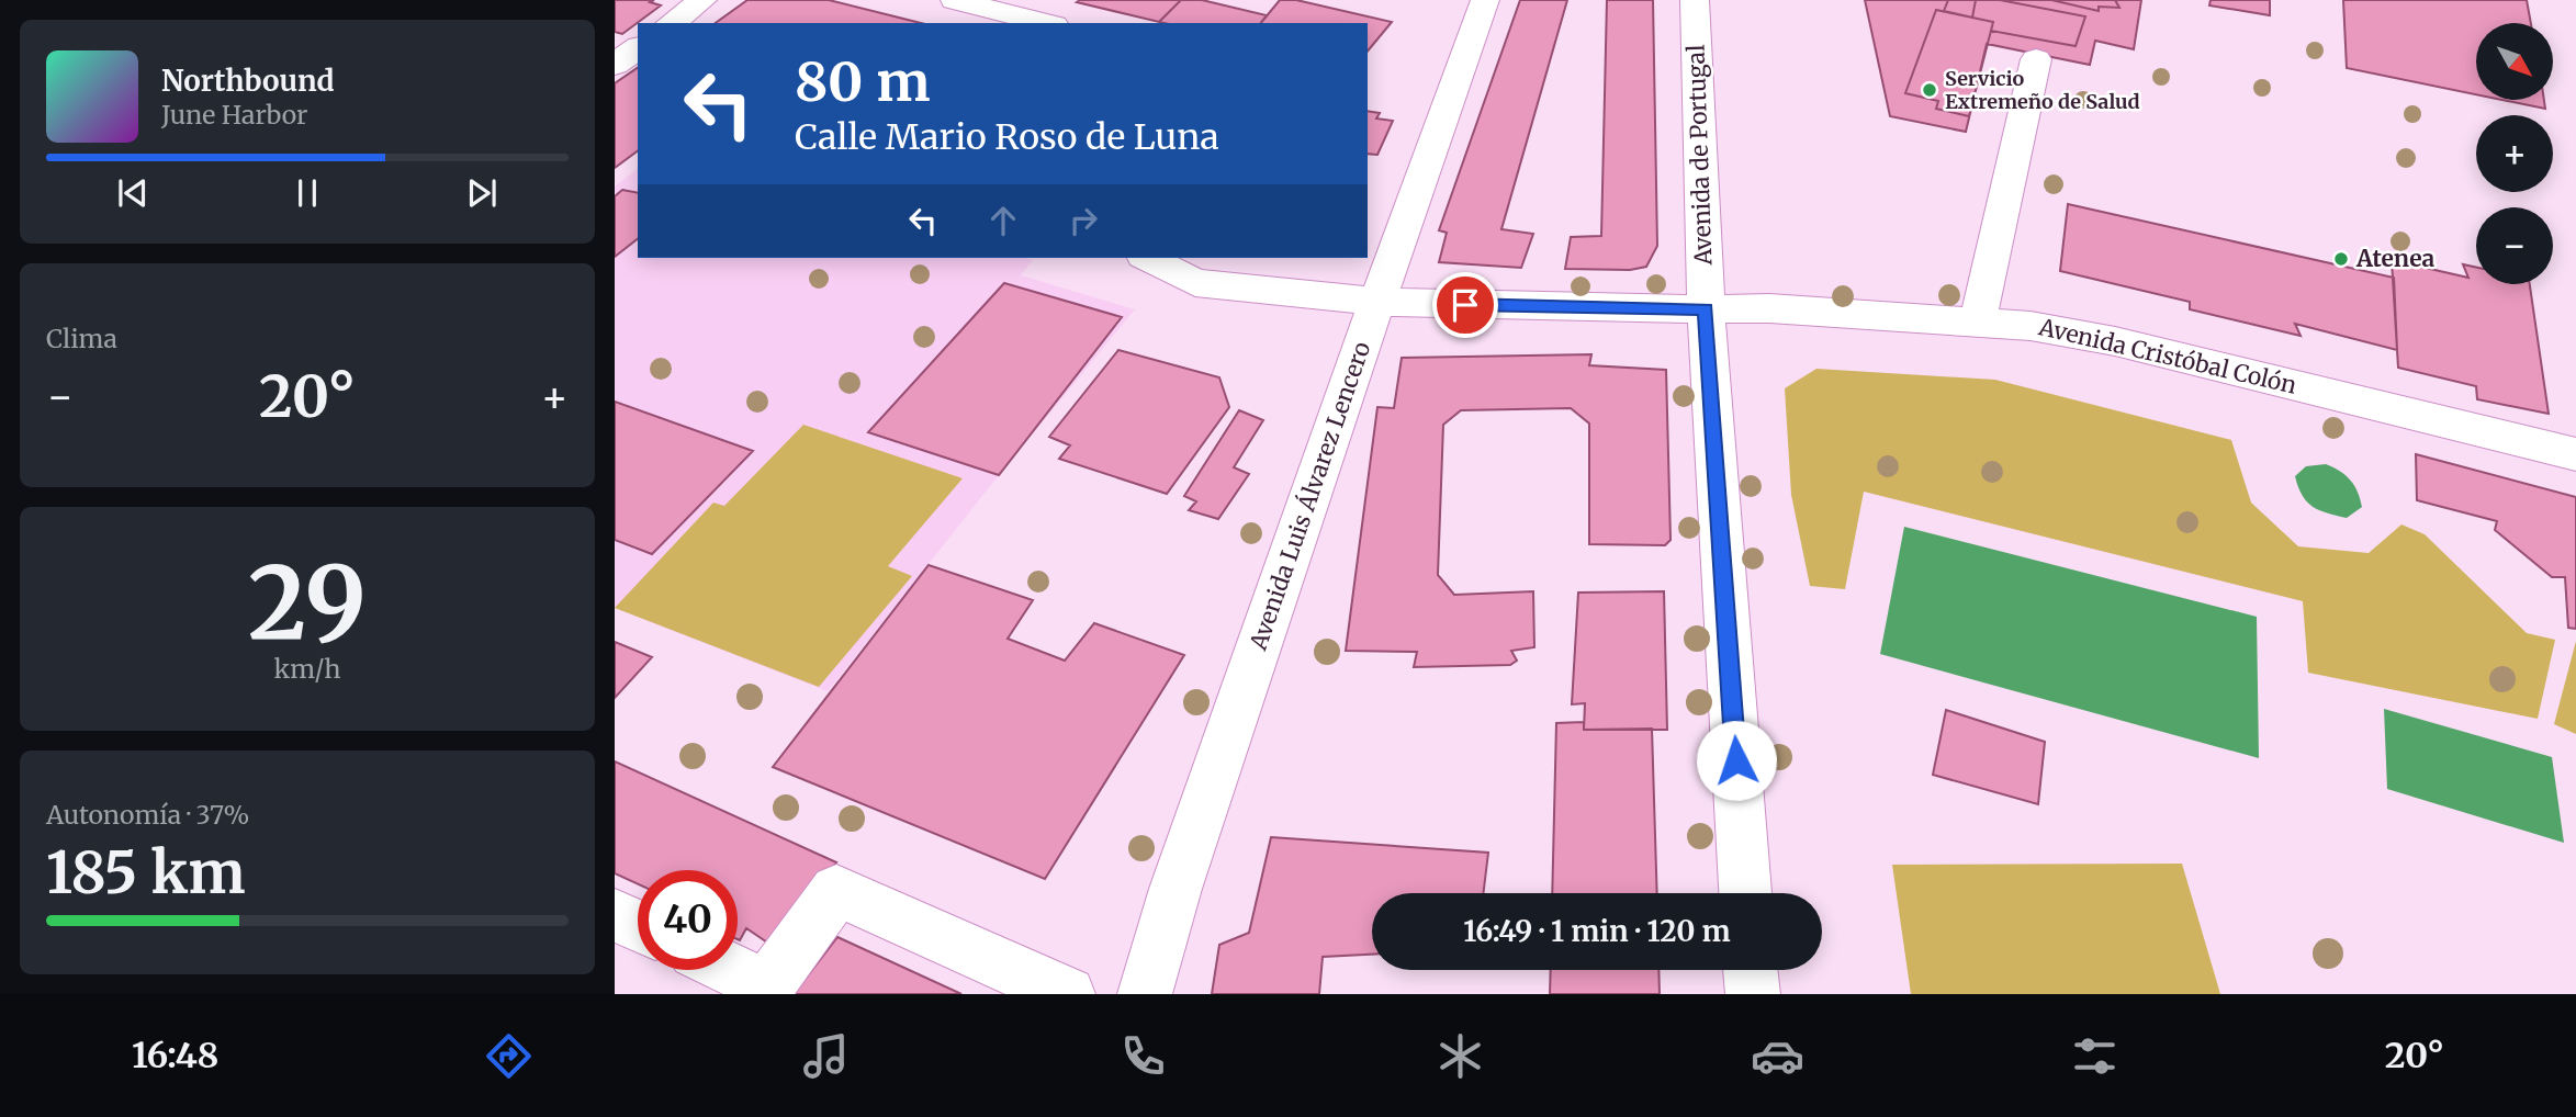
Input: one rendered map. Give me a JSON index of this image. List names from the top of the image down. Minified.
{"streets":{"street":["Avenida de Portugal","Avenida Cristóbal Colón","Avenida Luis Álvarez Lencero"]},"crossings":[["Avenida de Portugal","Avenida Cristóbal Colón"],["Avenida Cristóbal Colón","Avenida Luis Álvarez Lencero"]],"places":["Servicio Extremeño de Salud","Atenea"],"north":"bottom right","page":{"map_buttons":["+","−"],"turn":["80 m","Calle Mario Roso de Luna"],"song":["Northbound","June Harbor"],"tile":["Clima",["29","km/h"],["Autonomía · 37%","185 km"]],"heat":["−","20°","+"],"limit":"40","trip":"16:49 · 1 min · 120 m","tabs":["16:48","20°"]}}
